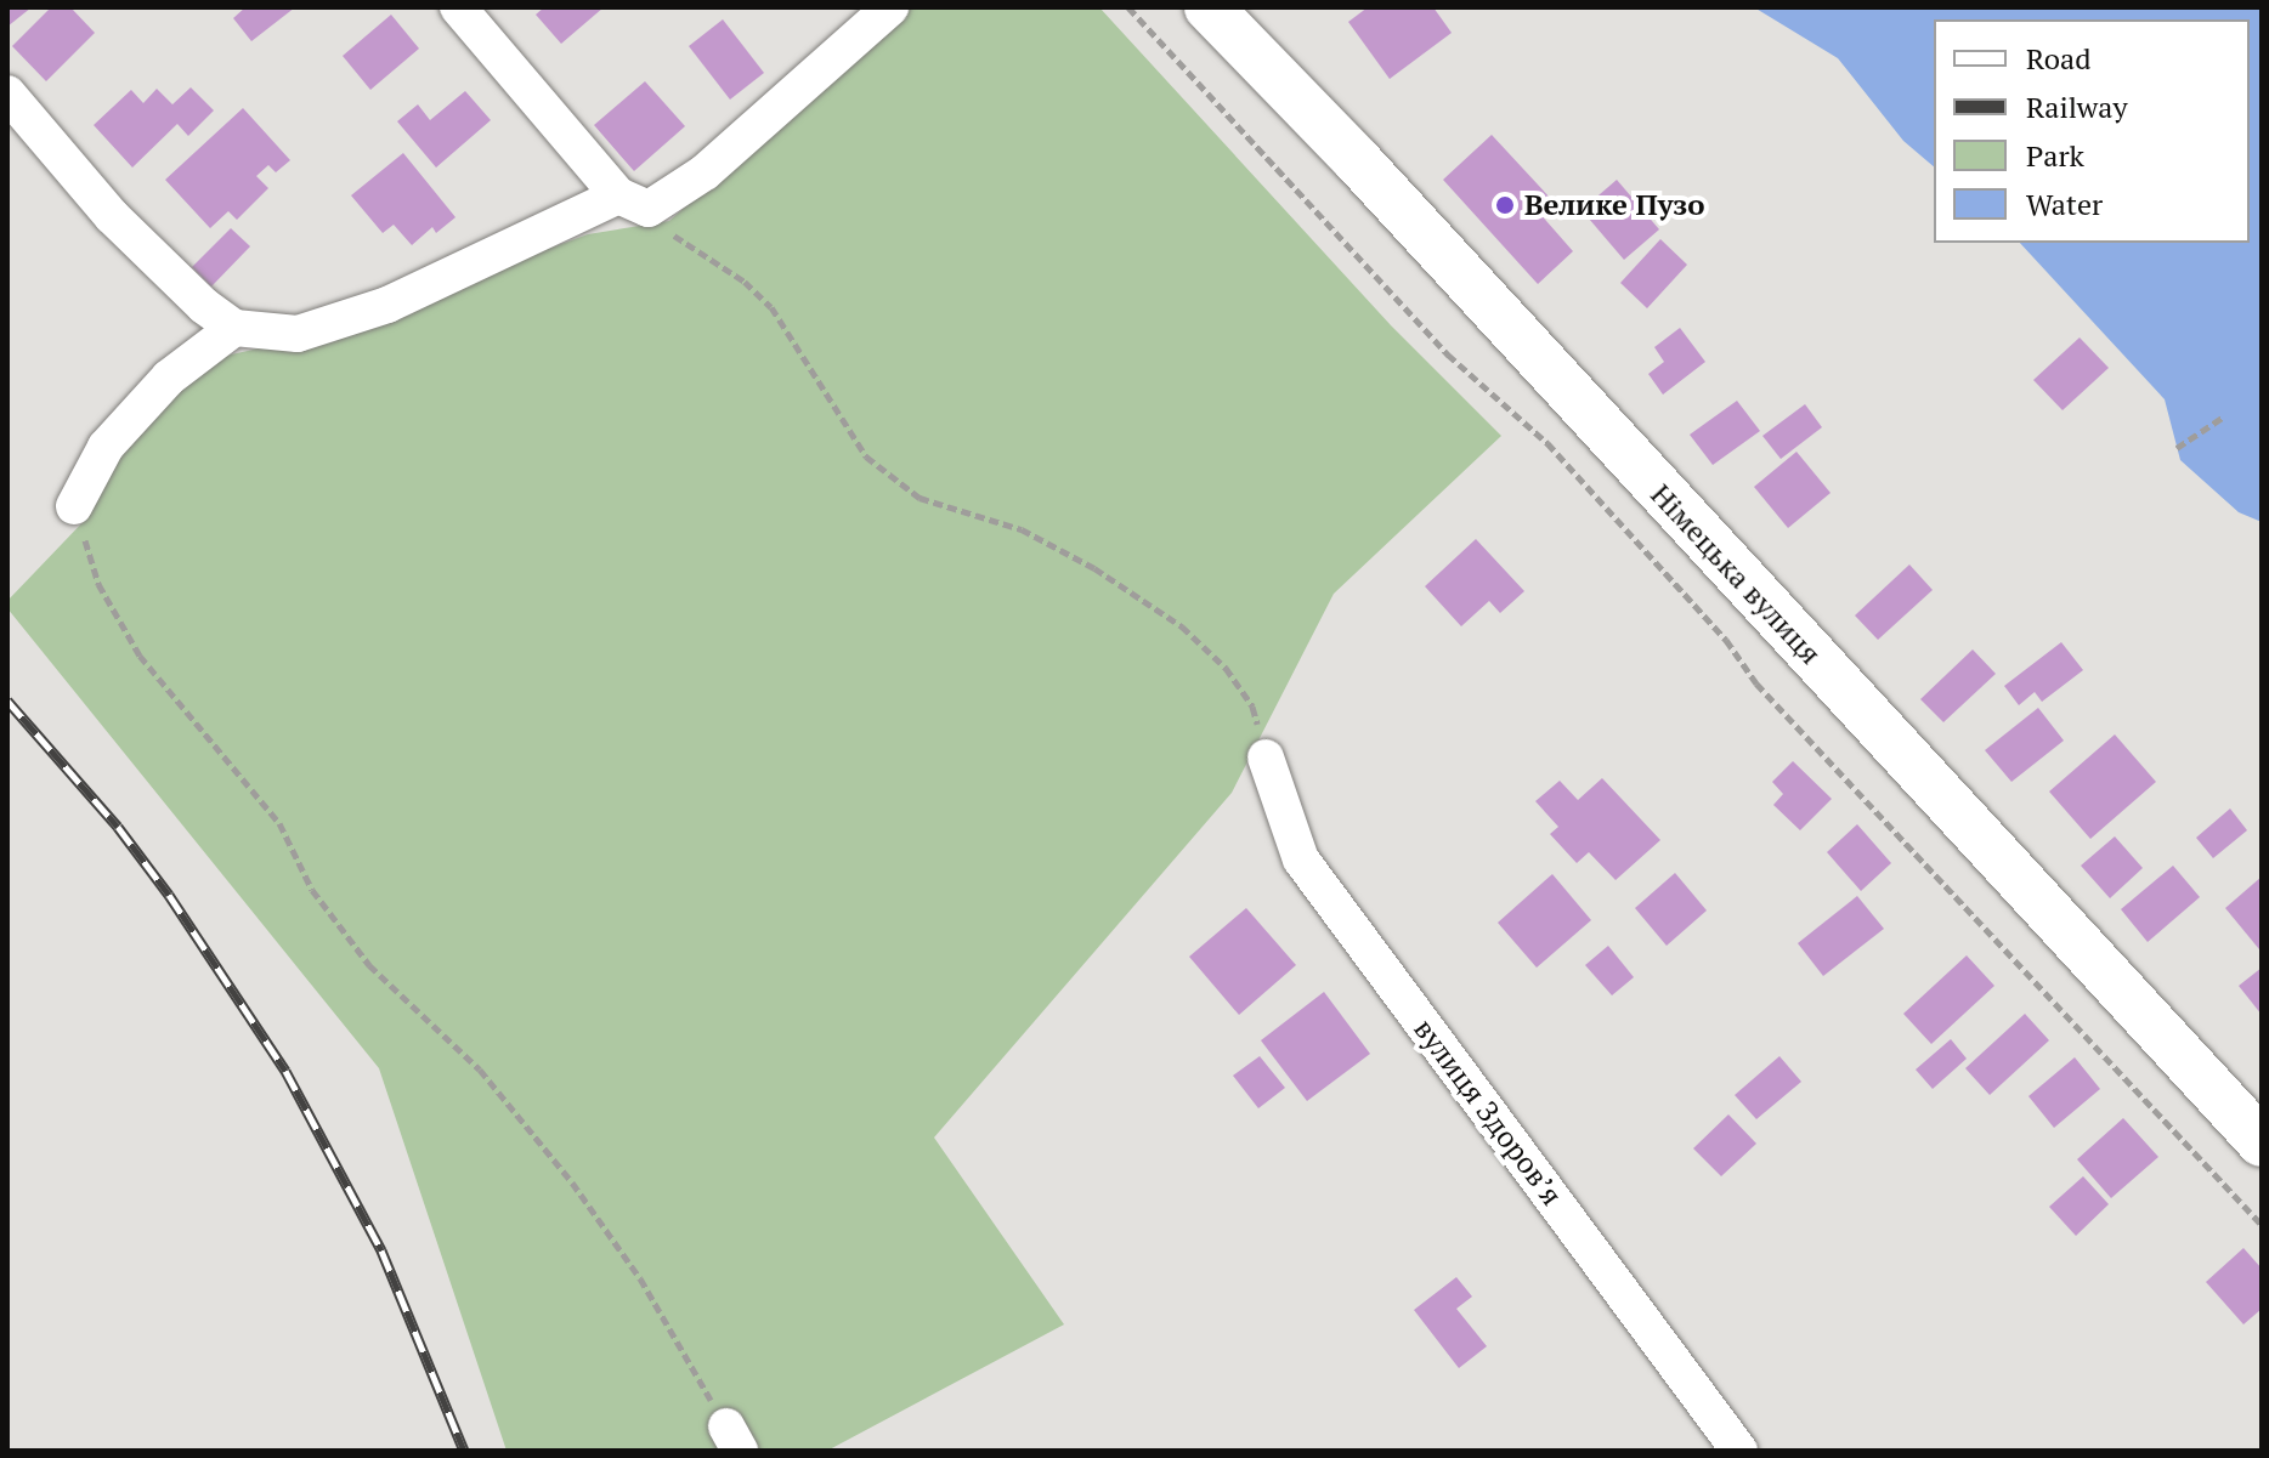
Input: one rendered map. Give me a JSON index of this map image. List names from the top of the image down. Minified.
{"streets":{"main road":["Німецька вулиця"],"street":["вулиця Здоровʼя"]},"places":["Велике Пузо"],"legend":["Road","Railway","Park","Water"]}
